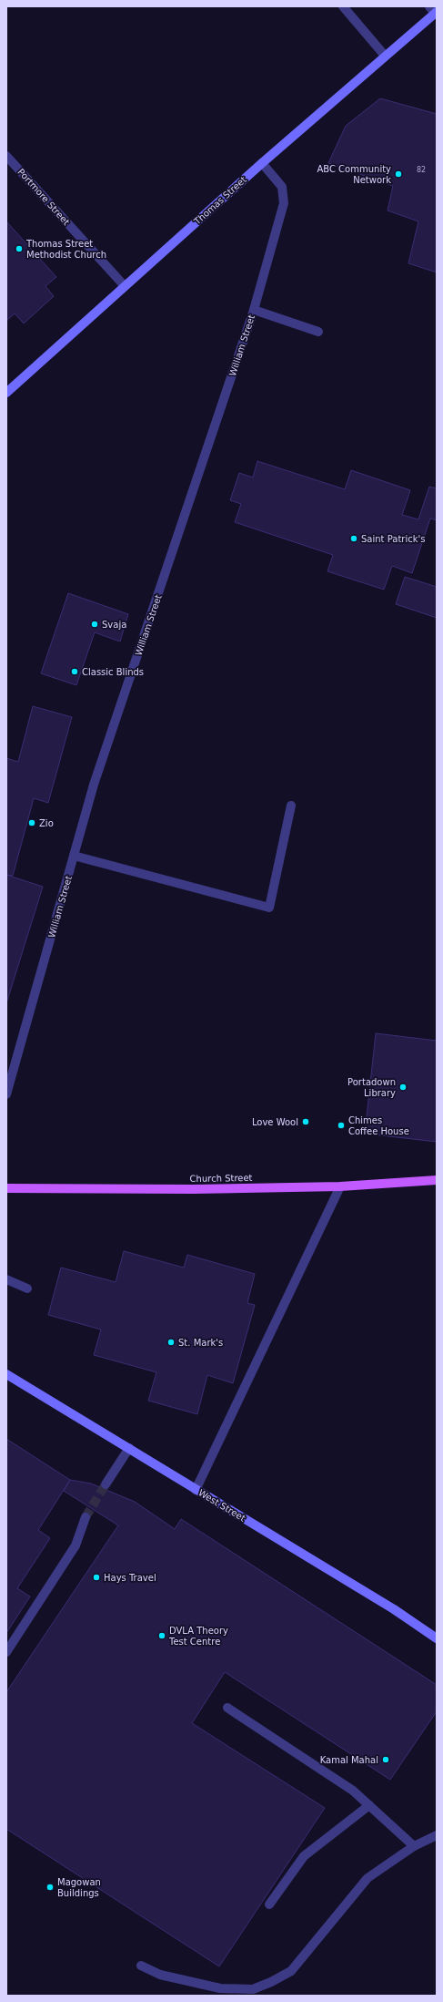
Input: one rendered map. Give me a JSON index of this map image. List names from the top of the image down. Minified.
{"streets":{"main road":["Thomas Street","Church Street","West Street"],"street":["Portmore Street","William Street"]},"crossings":[["Portmore Street","Thomas Street"],["Thomas Street","William Street"]],"places":["ABC Community Network","Thomas Street Methodist Church","Saint Patrick's","Svaja","Classic Blinds","Zio","Portadown Library","Love Wool","Chimes Coffee House","St. Mark's","Hays Travel","DVLA Theory Test Centre","Kamal Mahal","Magowan Buildings"],"house_numbers":["82"]}
